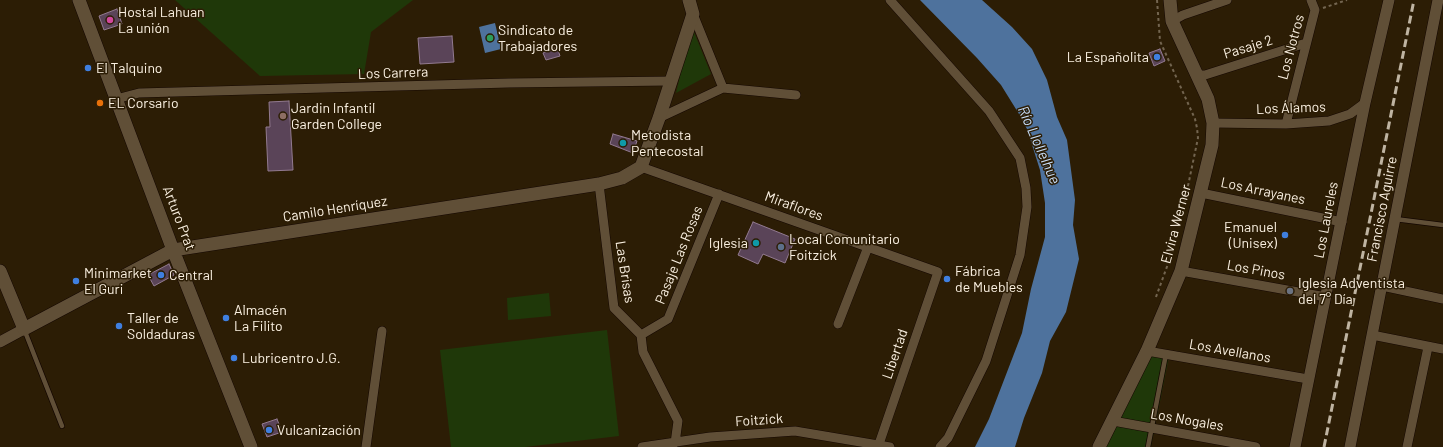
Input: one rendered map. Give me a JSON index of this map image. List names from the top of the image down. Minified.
{"streets":{"main road":["Camilo Henríquez","Arturo Prat","Elvira Werner"],"street":["Pasaje 2","Los Notros","Los Carrera","Los Álamos","Los Arrayanes","Miraflores","Francisco Aguirre","Los Laureles","Pasaje Las Rosas","Los Pinos","Las Brisas","Los Avellanos","Libertad","Foitzick","Los Nogales"]},"crossings":[["Pasaje 2","Los Notros"],["Pasaje 2","Elvira Werner"],["Los Notros","Los Álamos"],["Los Carrera","Arturo Prat"],["Los Álamos","Los Laureles"],["Los Álamos","Elvira Werner"],["Los Arrayanes","Los Laureles"],["Los Arrayanes","Elvira Werner"],["Miraflores","Camilo Henríquez"],["Miraflores","Pasaje Las Rosas"],["Miraflores","Libertad"],["Camilo Henríquez","Arturo Prat"],["Camilo Henríquez","Las Brisas"],["Los Laureles","Los Pinos"],["Los Laureles","Los Avellanos"],["Elvira Werner","Los Pinos"],["Elvira Werner","Los Avellanos"],["Elvira Werner","Los Nogales"],["Pasaje Las Rosas","Las Brisas"],["Libertad","Foitzick"]],"water":["Río Llollelhue"],"places":["Hostal Lahuan La unión","Sindicato de Trabajadores","La Españolita","El Talquino","EL Corsario","Jardin Infantil Garden College","Metodista Pentecostal","Emanuel (Unisex)","Iglesia","Local Comunitario Foitzick","Central","Fábrica de Muebles","Minimarket El Guri","Iglesia Adventista del 7° Día","Almacén La Filito","Taller de Soldaduras","Lubricentro J.G.","Vulcanización"]}
